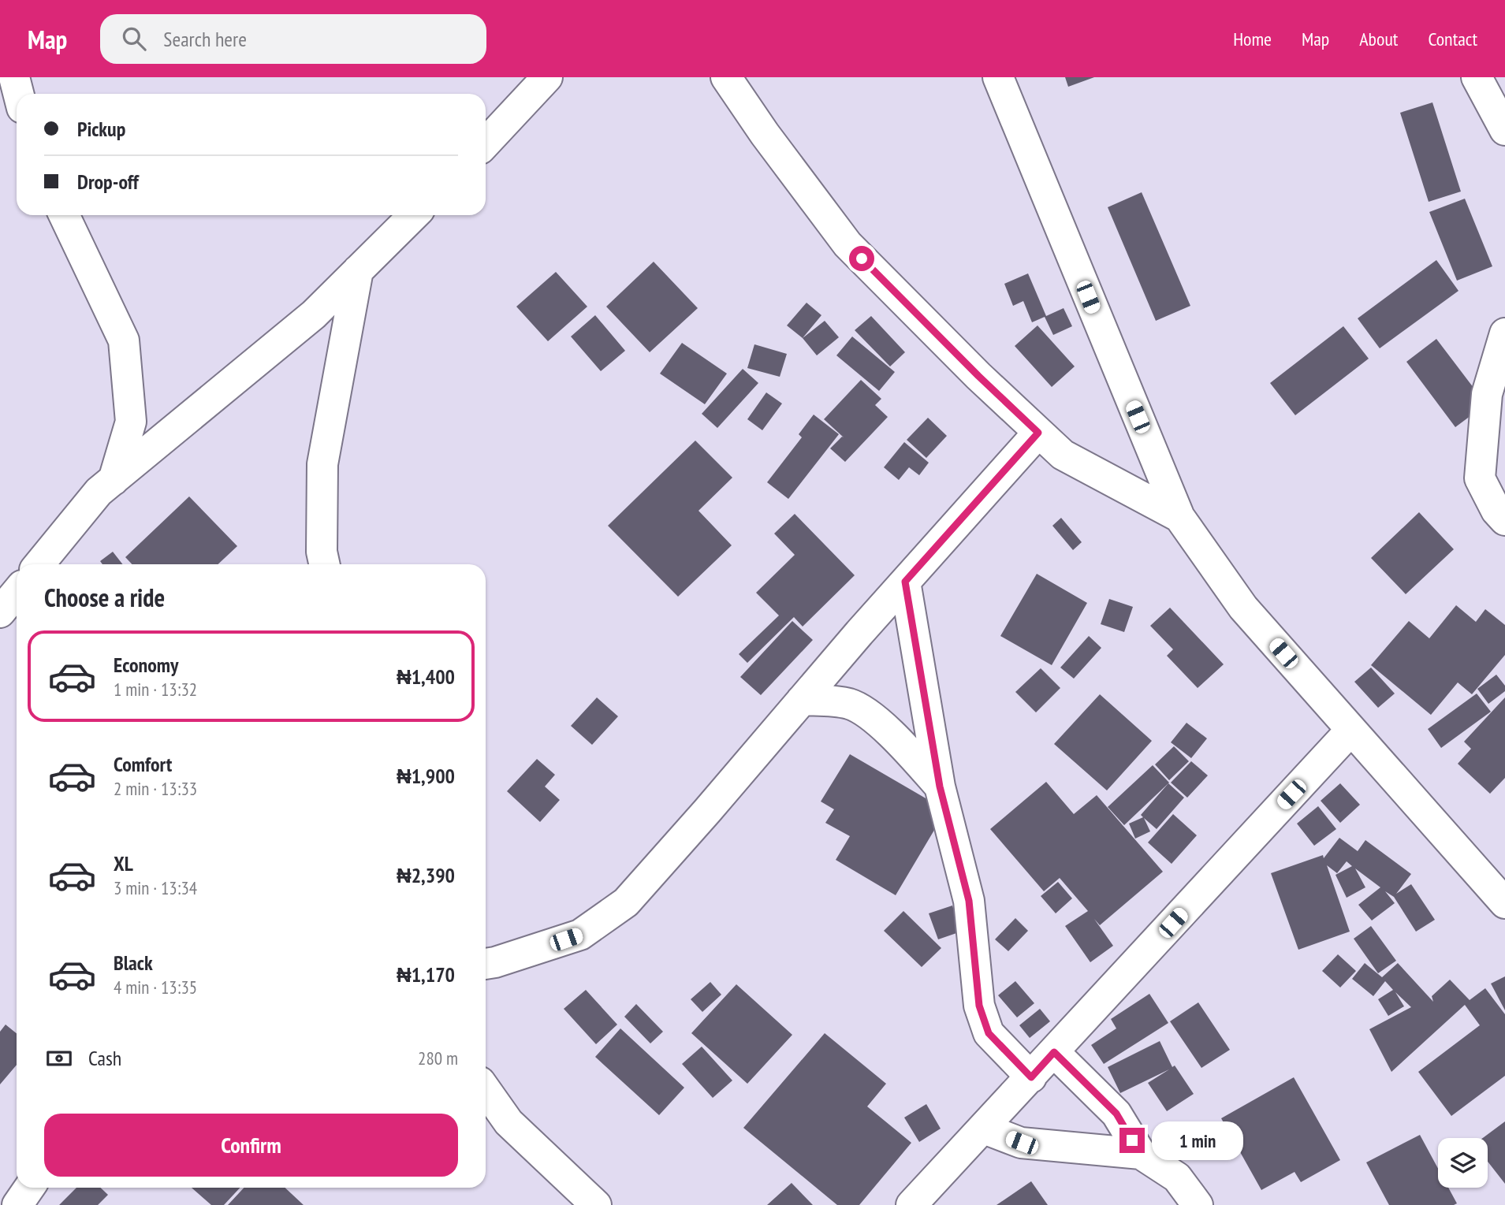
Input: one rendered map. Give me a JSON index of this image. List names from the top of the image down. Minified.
{"page":{"header":"Map","search":"Search here","nav":["Home","Map","About","Contact"],"banner":["Pickup","Drop-off"],"heading":"Choose a ride","list":[{"name":"Economy","note":"1 min · 13:32","value":"₦1,400"},{"name":"Comfort","note":"2 min · 13:33","value":"₦1,900"},{"name":"XL","note":"3 min · 13:34","value":"₦2,390"},{"name":"Black","note":"4 min · 13:35","value":"₦1,170"}],"pay":["Cash","280 m"],"buttons":"Confirm","bubble":"1 min"}}
